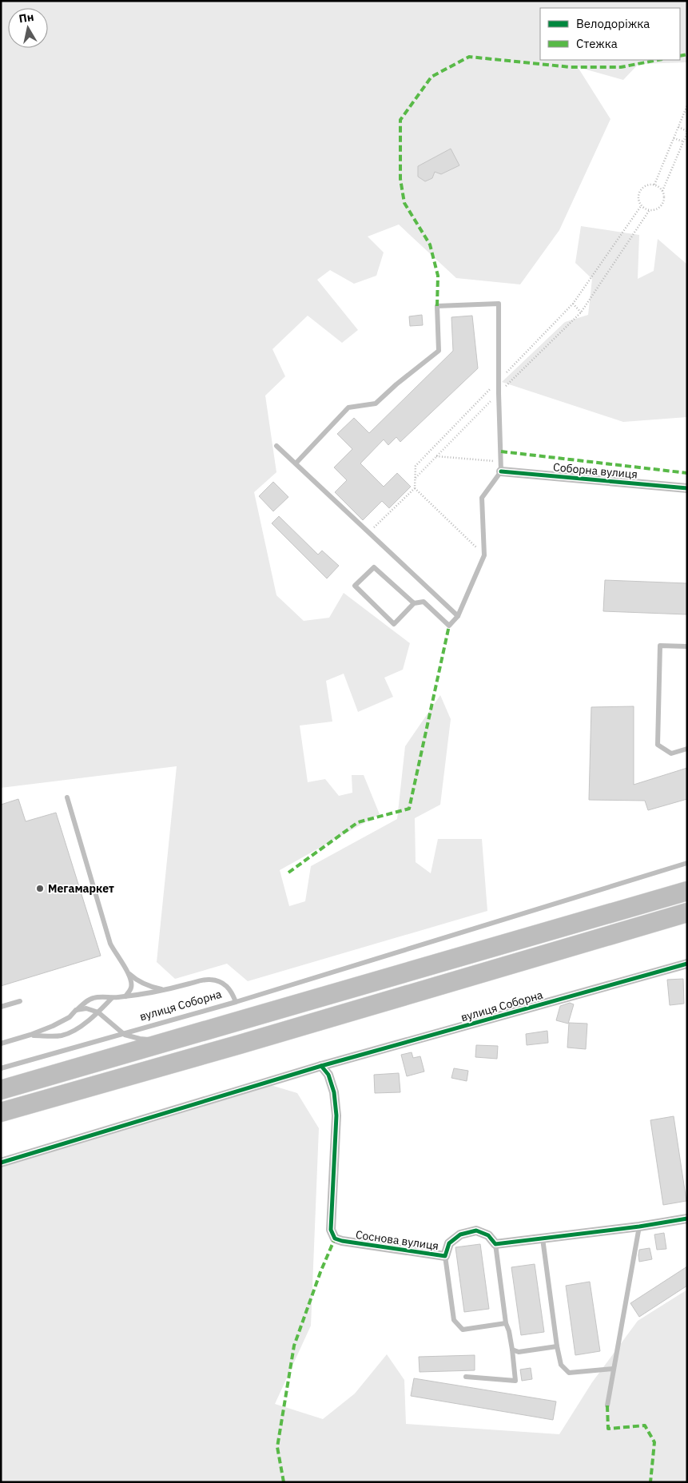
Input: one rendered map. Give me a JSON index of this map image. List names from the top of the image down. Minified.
{"streets":{"street":["Соборна вулиця","вулиця Соборна","Соснова вулиця"]},"crossings":[["вулиця Соборна","Соснова вулиця"]],"places":["Мегамаркет"],"legend":["Велодоріжка","Стежка"],"north":"top"}
